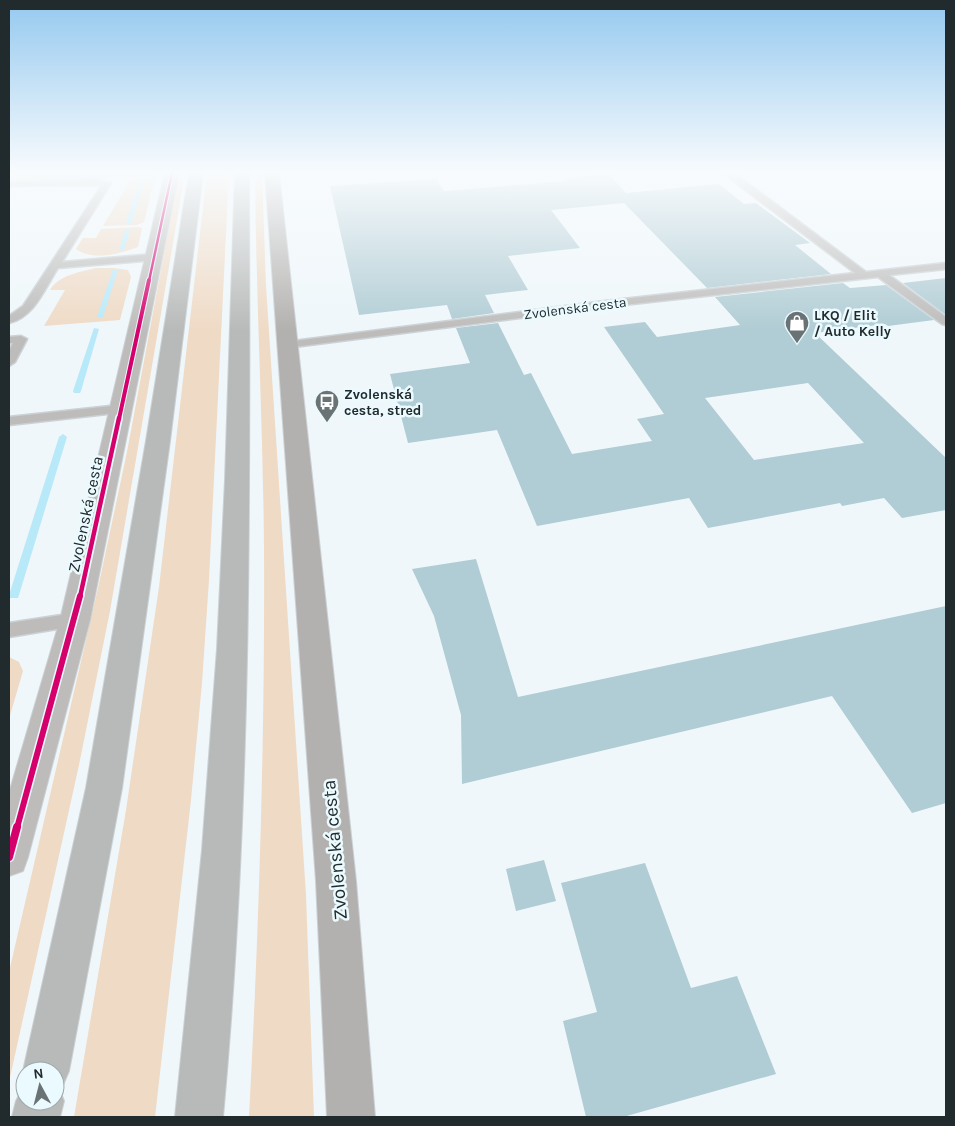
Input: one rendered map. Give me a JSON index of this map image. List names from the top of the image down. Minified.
{"streets":{"main road":["Zvolenská cesta"]},"places":{"shop":["LKQ / Elit / Auto Kelly"],"bus stop":["Zvolenská cesta, stred"]},"north":"top"}
